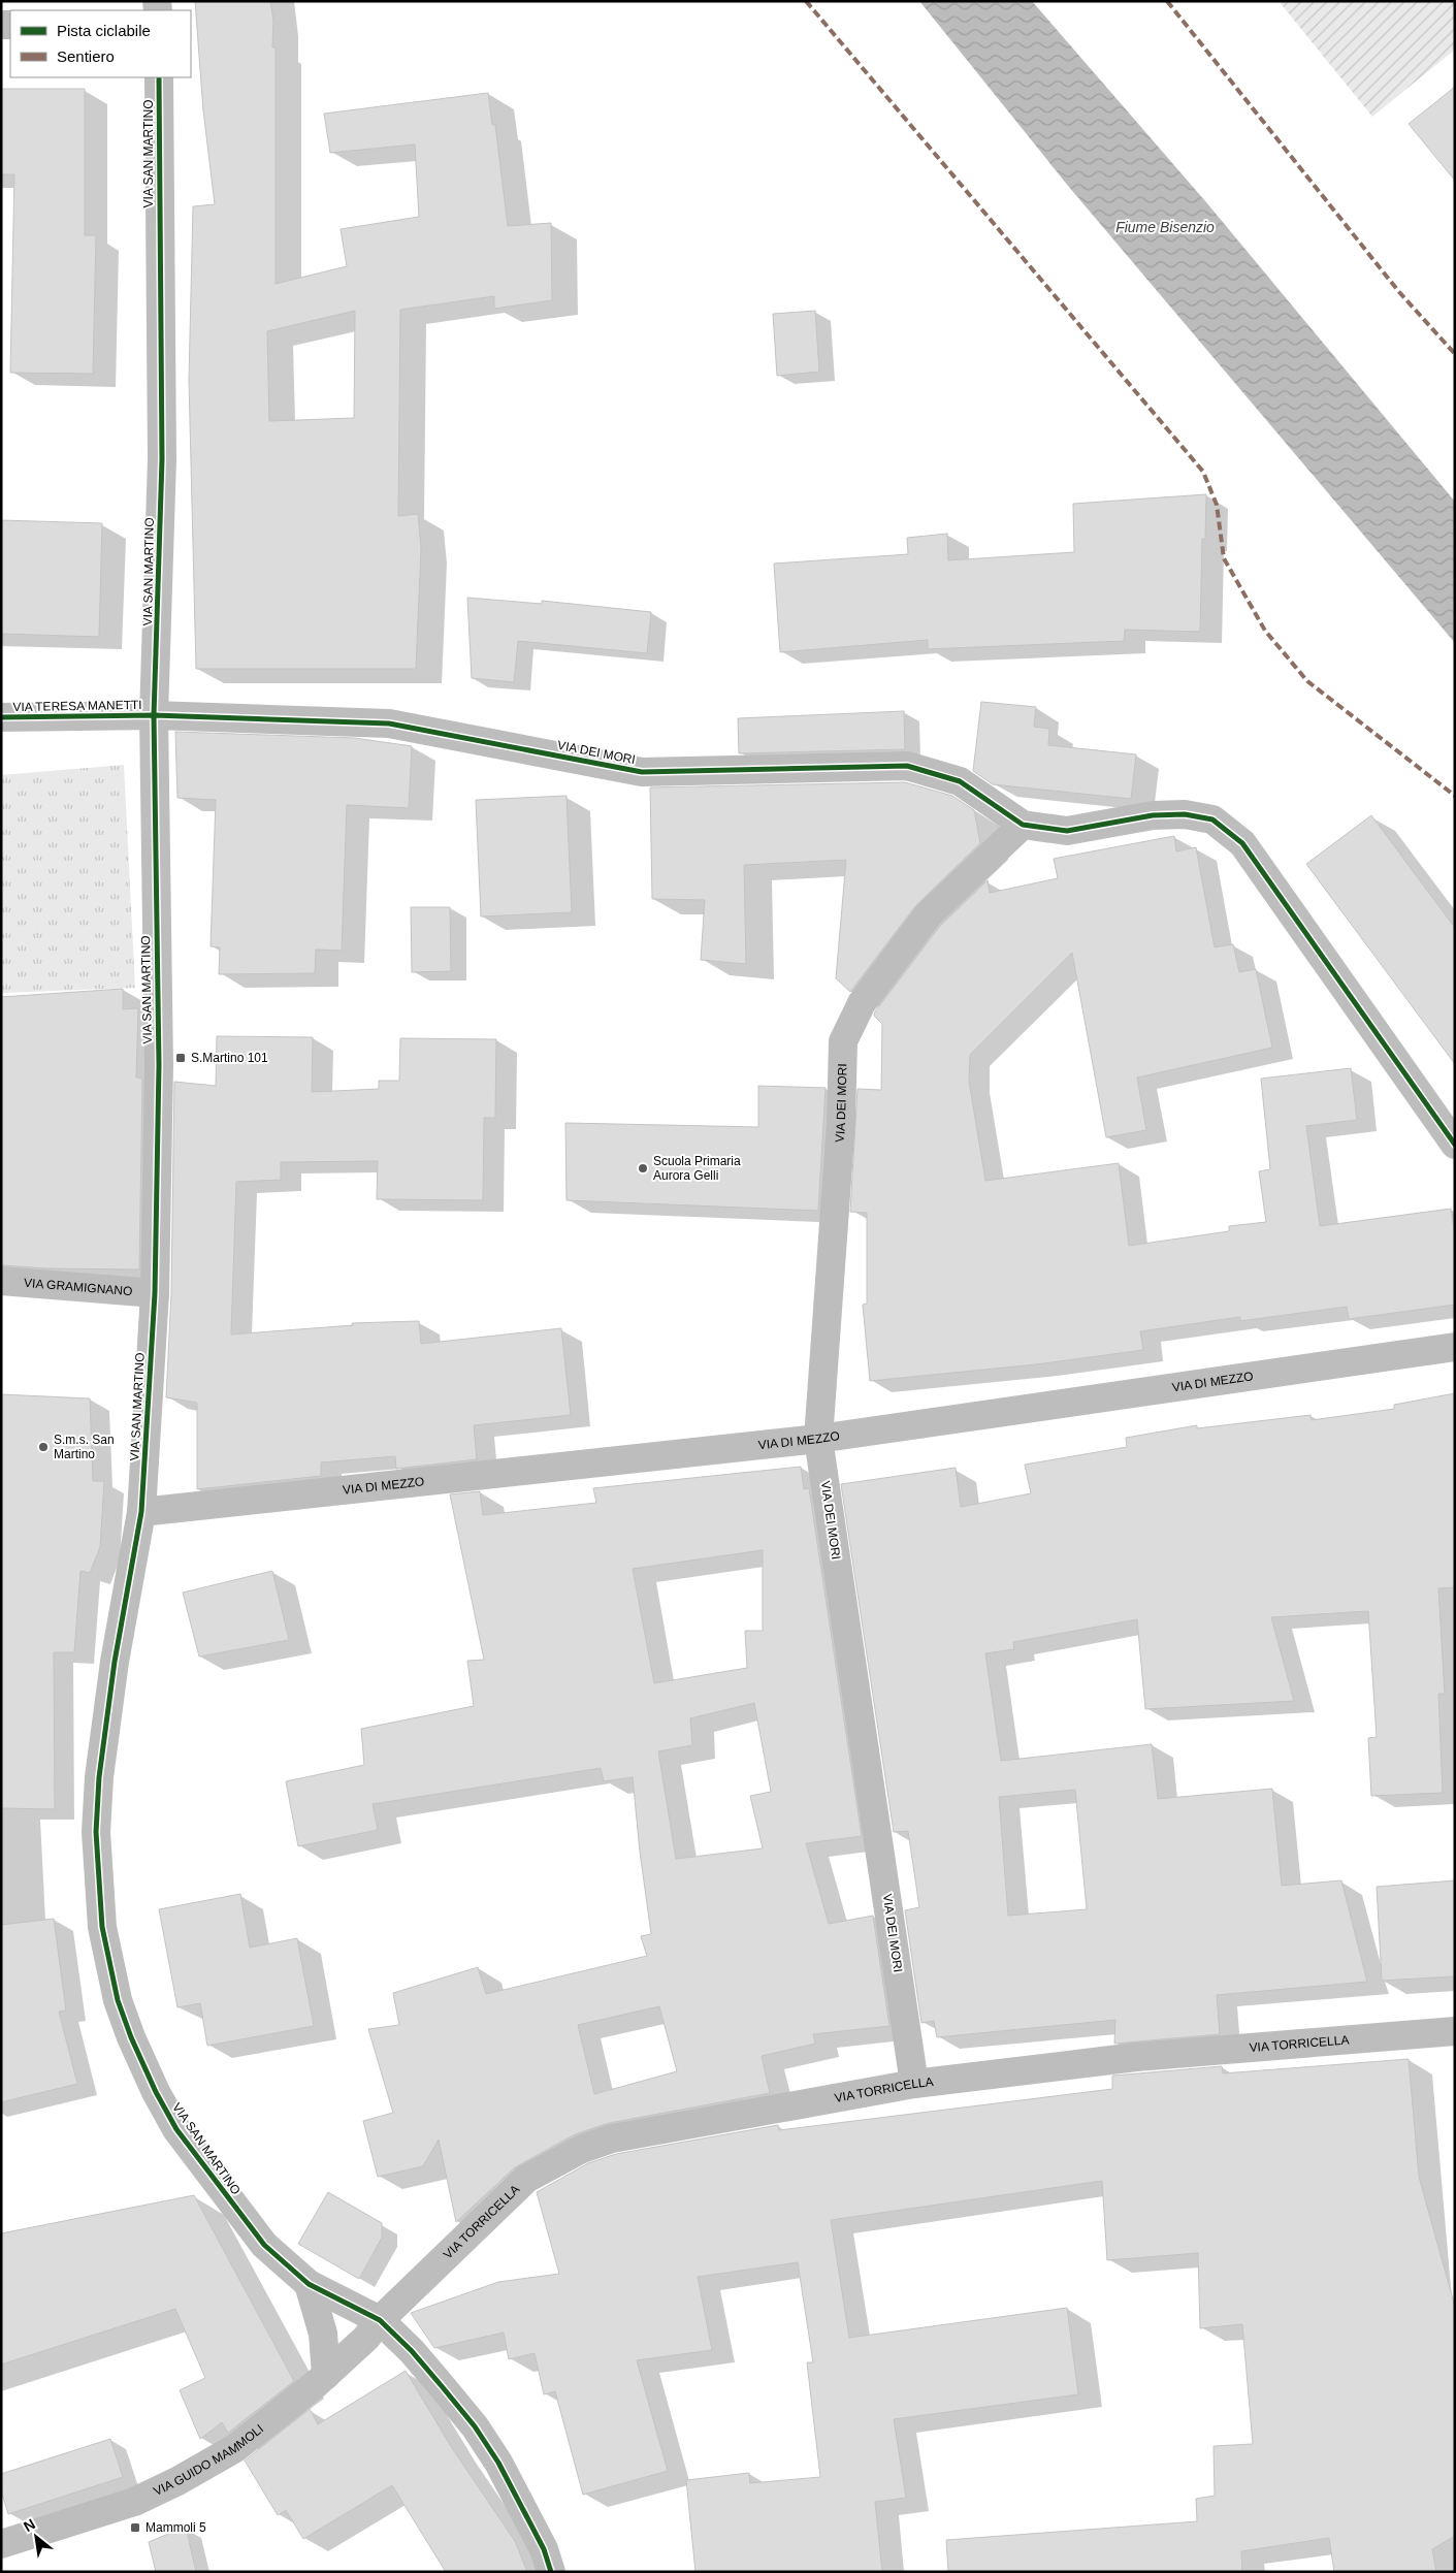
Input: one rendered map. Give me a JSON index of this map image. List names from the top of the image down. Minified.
{"streets":{"street":["VIA SAN MARTINO","VIA TERESA MANETTI","VIA DEI MORI","VIA GRAMIGNANO","VIA DI MEZZO","VIA TORRICELLA","VIA GUIDO MAMMOLI"]},"crossings":[["VIA SAN MARTINO","VIA TERESA MANETTI"],["VIA SAN MARTINO","VIA DEI MORI"],["VIA SAN MARTINO","VIA GRAMIGNANO"],["VIA SAN MARTINO","VIA DI MEZZO"],["VIA SAN MARTINO","VIA TORRICELLA"],["VIA SAN MARTINO","VIA GUIDO MAMMOLI"],["VIA TERESA MANETTI","VIA DEI MORI"],["VIA DEI MORI","VIA DI MEZZO"],["VIA DEI MORI","VIA TORRICELLA"],["VIA TORRICELLA","VIA GUIDO MAMMOLI"]],"water":["Fiume Bisenzio"],"places":{"transit":["S.Martino 101","Mammoli 5"],"other":["Scuola Primaria Aurora Gelli","S.m.s. San Martino"]},"legend":["Pista ciclabile","Sentiero"],"north":"top left"}
